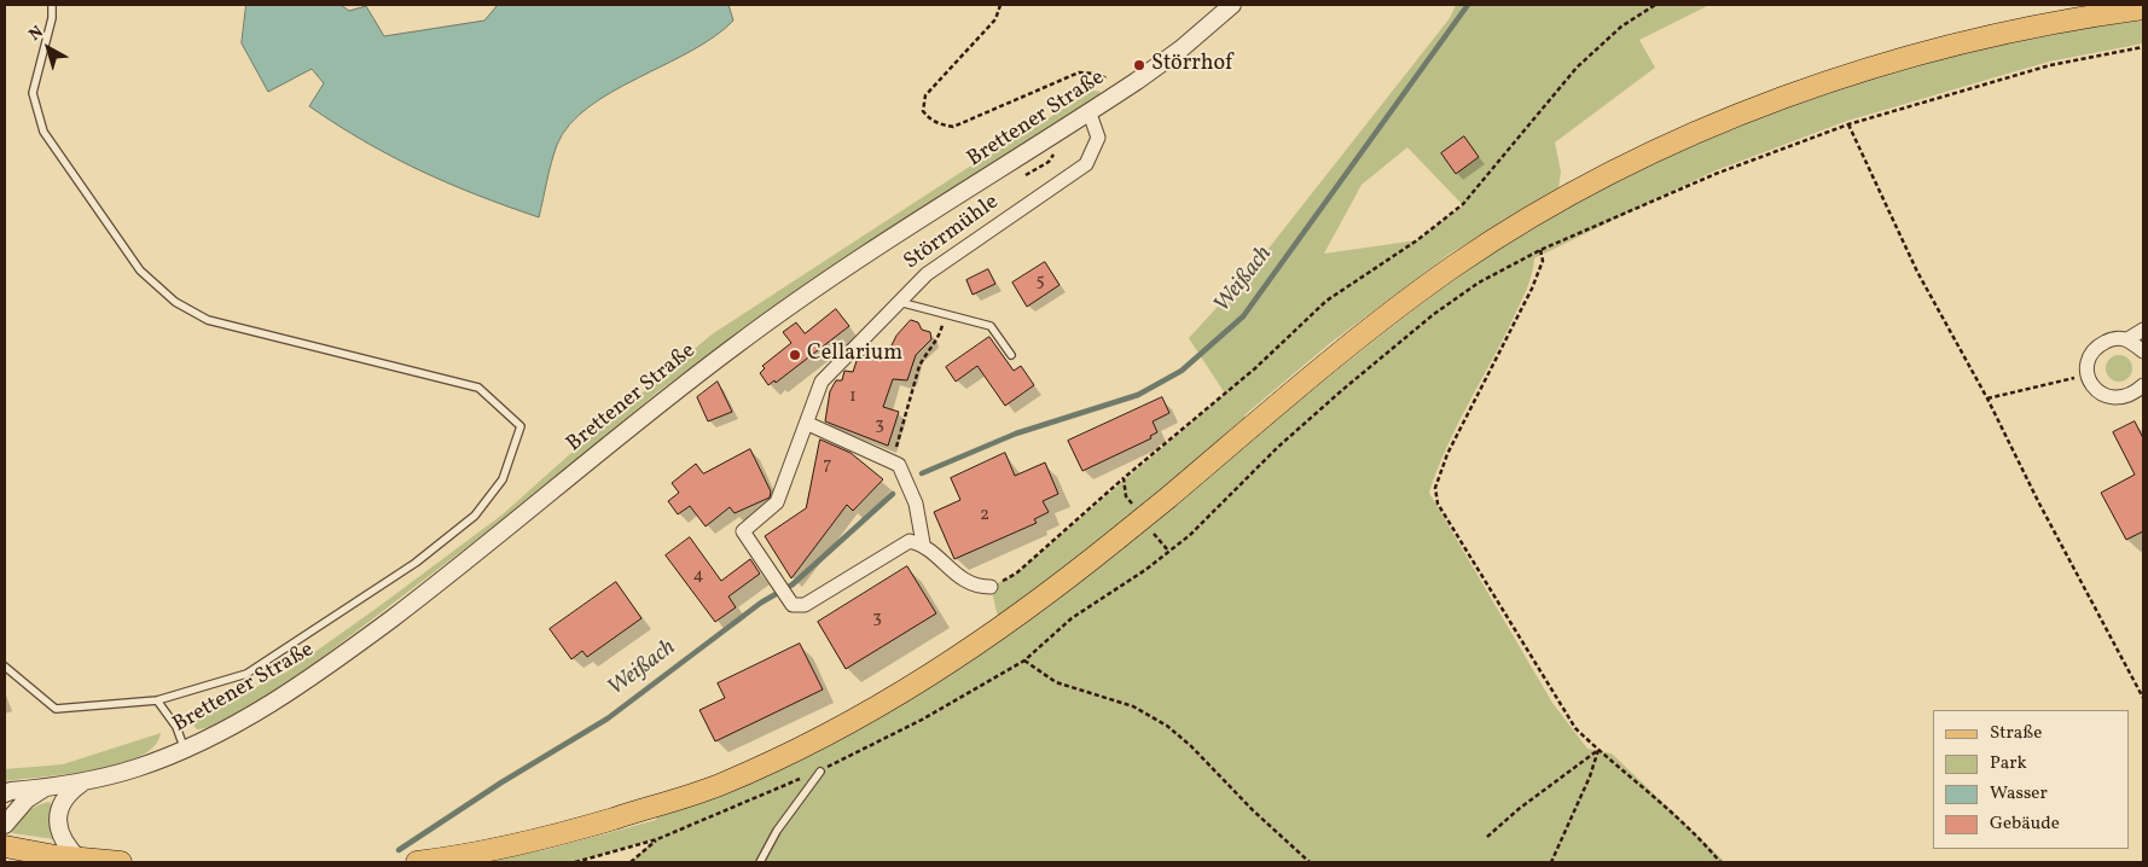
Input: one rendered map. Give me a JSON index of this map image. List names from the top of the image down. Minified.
{"streets":{"street":["Brettener Straße","Störrmühle"]},"crossings":[["Brettener Straße","Störrmühle"]],"water":["Weißach"],"places":["Störrhof","Cellarium"],"house_numbers":["5","1","3","7","2","4","3"],"legend":["Straße","Park","Wasser","Gebäude"],"north":"top left"}
